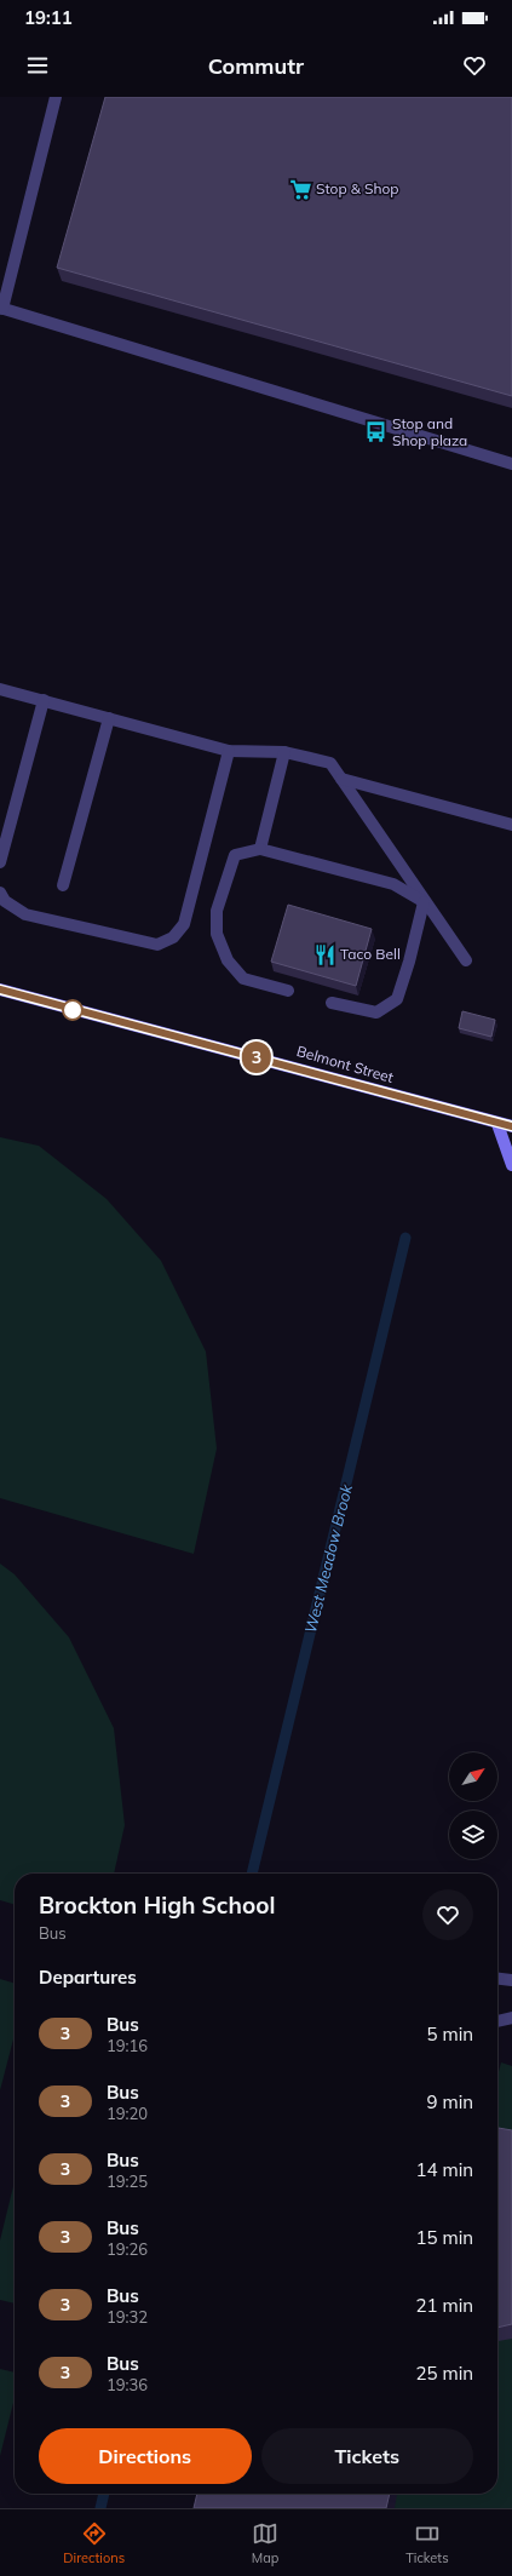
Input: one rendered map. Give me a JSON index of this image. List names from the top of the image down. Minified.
{"streets":{"main road":["Belmont Street"]},"water":["West Meadow Brook"],"places":{"supermarket":["Stop & Shop"],"bus stop":["Stop and Shop plaza"],"restaurant":["Taco Bell"]},"lines":["bus line 3"],"north":"top right","page":{"status":"19:11","header":"Commutr","on_map":"3","heading":[["Brockton High School","Bus"],"Departures"],"list":[{"mark":"3","name":"Bus","note":"19:16","value":"5 min"},{"mark":"3","name":"Bus","note":"19:20","value":"9 min"},{"mark":"3","name":"Bus","note":"19:25","value":"14 min"},{"mark":"3","name":"Bus","note":"19:26","value":"15 min"},{"mark":"3","name":"Bus","note":"19:32","value":"21 min"},{"mark":"3","name":"Bus","note":"19:36","value":"25 min"}],"buttons":["Directions","Tickets"],"tabs":["Directions","Map","Tickets"]}}
